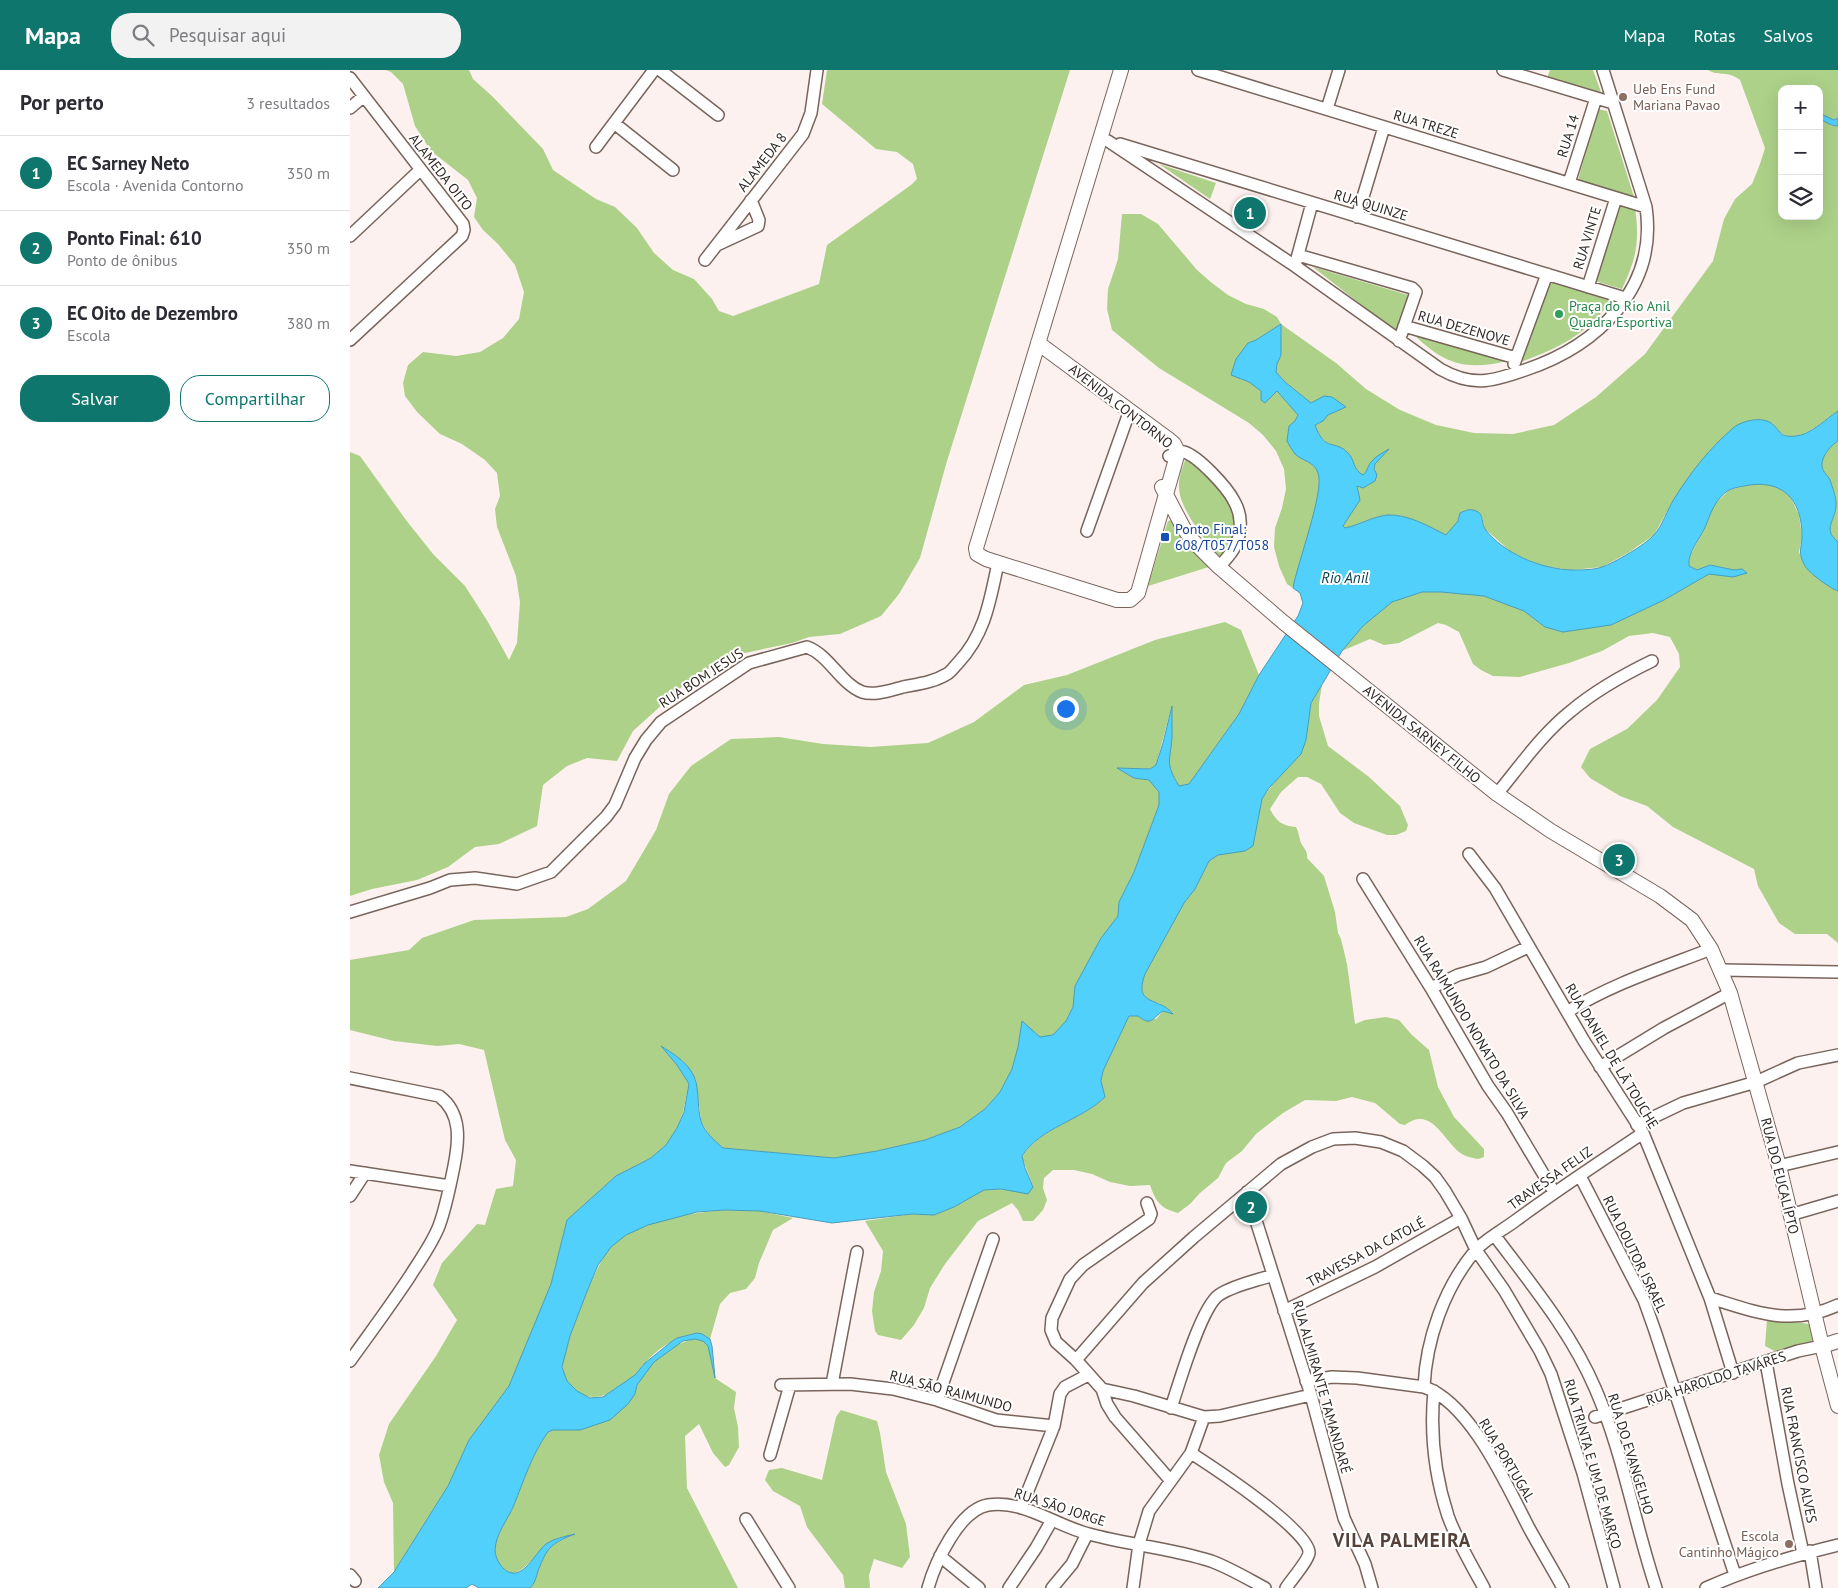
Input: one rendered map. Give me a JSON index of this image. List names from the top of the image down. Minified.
{"streets":{"street":["RUA TREZE","RUA 14","ALAMEDA 8","ALAMEDA OITO","RUA QUINZE","RUA VINTE","RUA DEZENOVE","AVENIDA CONTORNO","RUA BOM JESUS","AVENIDA SARNEY FILHO","RUA RAIMUNDO NONATO DA SILVA","RUA DANIEL DE LÃ TOUCHE","RUA DO EUCALÍPTO","TRAVESSA FELIZ","TRAVESSA DA CATOLÉ","RUA DOUTOR ISRAEL","RUA HAROLDO TAVÁRES","RUA ALMIRANTE TAMANDARÉ","RUA SÃO RAIMUNDO","RUA DO EVANGELHO","RUA FRANCISCO ALVES","RUA PORTUGAL","RUA TRINTA E UM DE MARÇO","RUA SÃO JORGE"]},"crossings":[["RUA TREZE","RUA 14"],["RUA TREZE","RUA VINTE"],["RUA QUINZE","RUA VINTE"],["AVENIDA CONTORNO","RUA BOM JESUS"],["AVENIDA CONTORNO","AVENIDA SARNEY FILHO"],["AVENIDA SARNEY FILHO","RUA DO EUCALÍPTO"],["RUA RAIMUNDO NONATO DA SILVA","TRAVESSA FELIZ"],["RUA DANIEL DE LÃ TOUCHE","TRAVESSA FELIZ"],["RUA DANIEL DE LÃ TOUCHE","RUA HAROLDO TAVÁRES"],["RUA DO EUCALÍPTO","TRAVESSA FELIZ"],["RUA DO EUCALÍPTO","RUA HAROLDO TAVÁRES"],["TRAVESSA FELIZ","RUA DOUTOR ISRAEL"],["TRAVESSA FELIZ","RUA DO EVANGELHO"],["TRAVESSA FELIZ","RUA TRINTA E UM DE MARÇO"],["TRAVESSA DA CATOLÉ","RUA ALMIRANTE TAMANDARÉ"],["TRAVESSA DA CATOLÉ","RUA TRINTA E UM DE MARÇO"],["RUA DOUTOR ISRAEL","RUA HAROLDO TAVÁRES"],["RUA HAROLDO TAVÁRES","RUA DO EVANGELHO"],["RUA HAROLDO TAVÁRES","RUA FRANCISCO ALVES"],["RUA ALMIRANTE TAMANDARÉ","RUA TRINTA E UM DE MARÇO"]],"districts":["VILA PALMEIRA"],"water":["Rio Anil"],"places":{"other":["Ueb Ens Fund Mariana Pavao","Praça do Rio Anil Quadra Esportiva","Escola Cantinho Mágico"],"transit":["Ponto Final: 608/T057/T058"]},"page":{"header":"Mapa","search":"Pesquisar aqui","nav":["Mapa","Rotas","Salvos"],"heading":["Por perto","3 resultados"],"map_buttons":["+","−"],"list":[{"mark":"1","name":"EC Sarney Neto","note":"Escola · Avenida Contorno","value":"350 m"},{"mark":"2","name":"Ponto Final: 610","note":"Ponto de ônibus","value":"350 m"},{"mark":"3","name":"EC Oito de Dezembro","note":"Escola","value":"380 m"}],"pins":["1","3","2"],"buttons":["Salvar","Compartilhar"]}}
